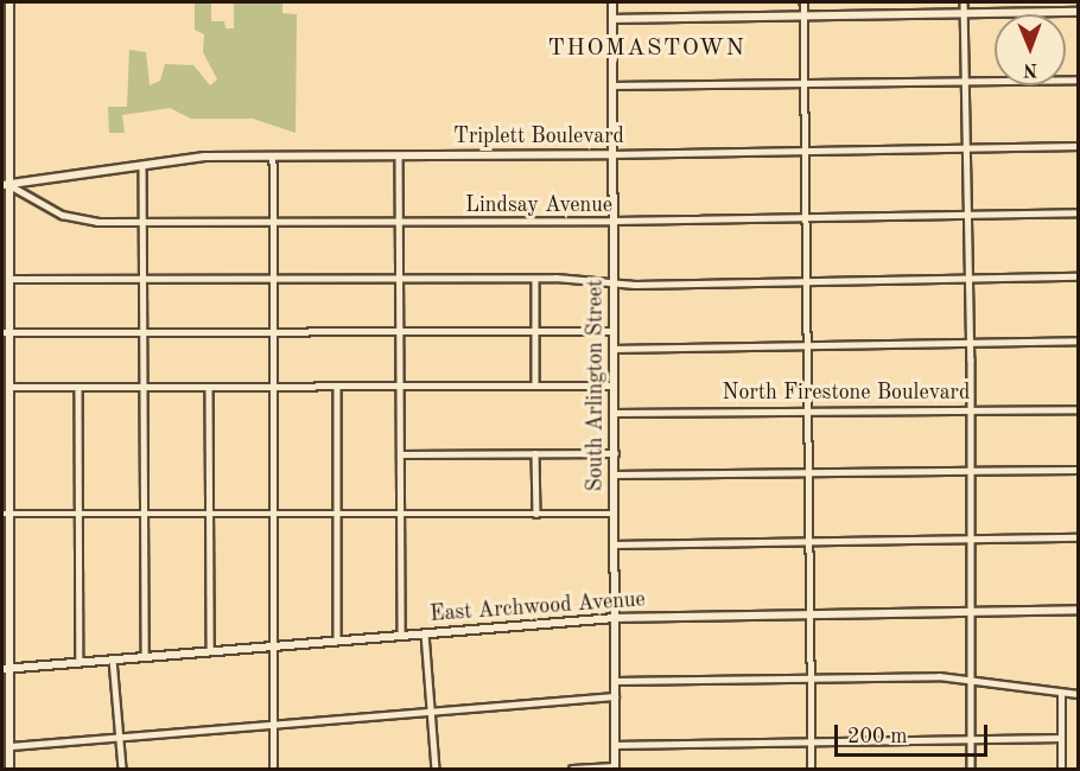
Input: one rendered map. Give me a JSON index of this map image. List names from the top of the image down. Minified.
{"streets":{"main road":["Triplett Boulevard","South Arlington Street","East Archwood Avenue"],"street":["Lindsay Avenue","North Firestone Boulevard"]},"crossings":[["Triplett Boulevard","Lindsay Avenue"],["Triplett Boulevard","South Arlington Street"],["Lindsay Avenue","South Arlington Street"],["South Arlington Street","North Firestone Boulevard"],["South Arlington Street","East Archwood Avenue"]],"districts":["THOMASTOWN"],"scale_bar":"200 m","north":"bottom"}
